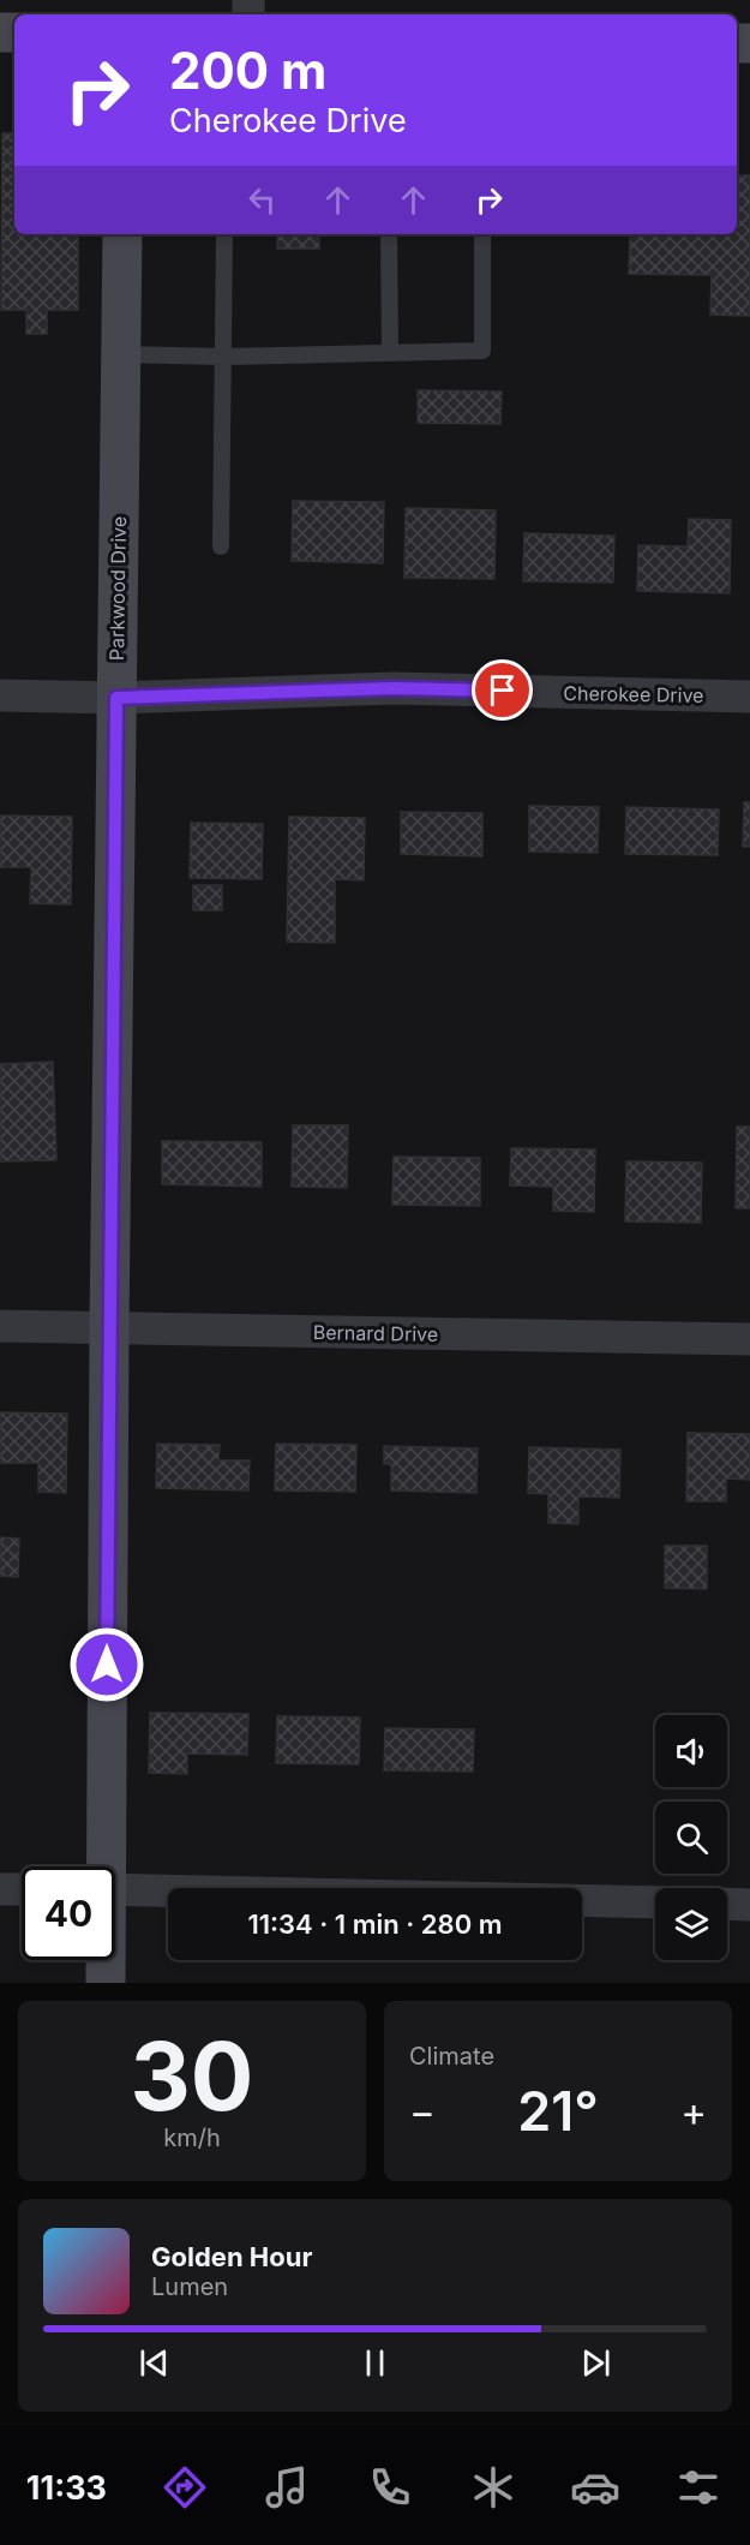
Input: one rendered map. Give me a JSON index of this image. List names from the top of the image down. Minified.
{"streets":{"street":["Parkwood Drive","Cherokee Drive","Bernard Drive"]},"crossings":[["Parkwood Drive","Cherokee Drive"],["Parkwood Drive","Bernard Drive"]],"page":{"turn":["200 m","Cherokee Drive"],"limit":"40","trip":"11:34 · 1 min · 280 m","tile":[["30","km/h"],"Climate"],"heat":["−","21°","+"],"song":["Golden Hour","Lumen"],"tabs":"11:33"}}
